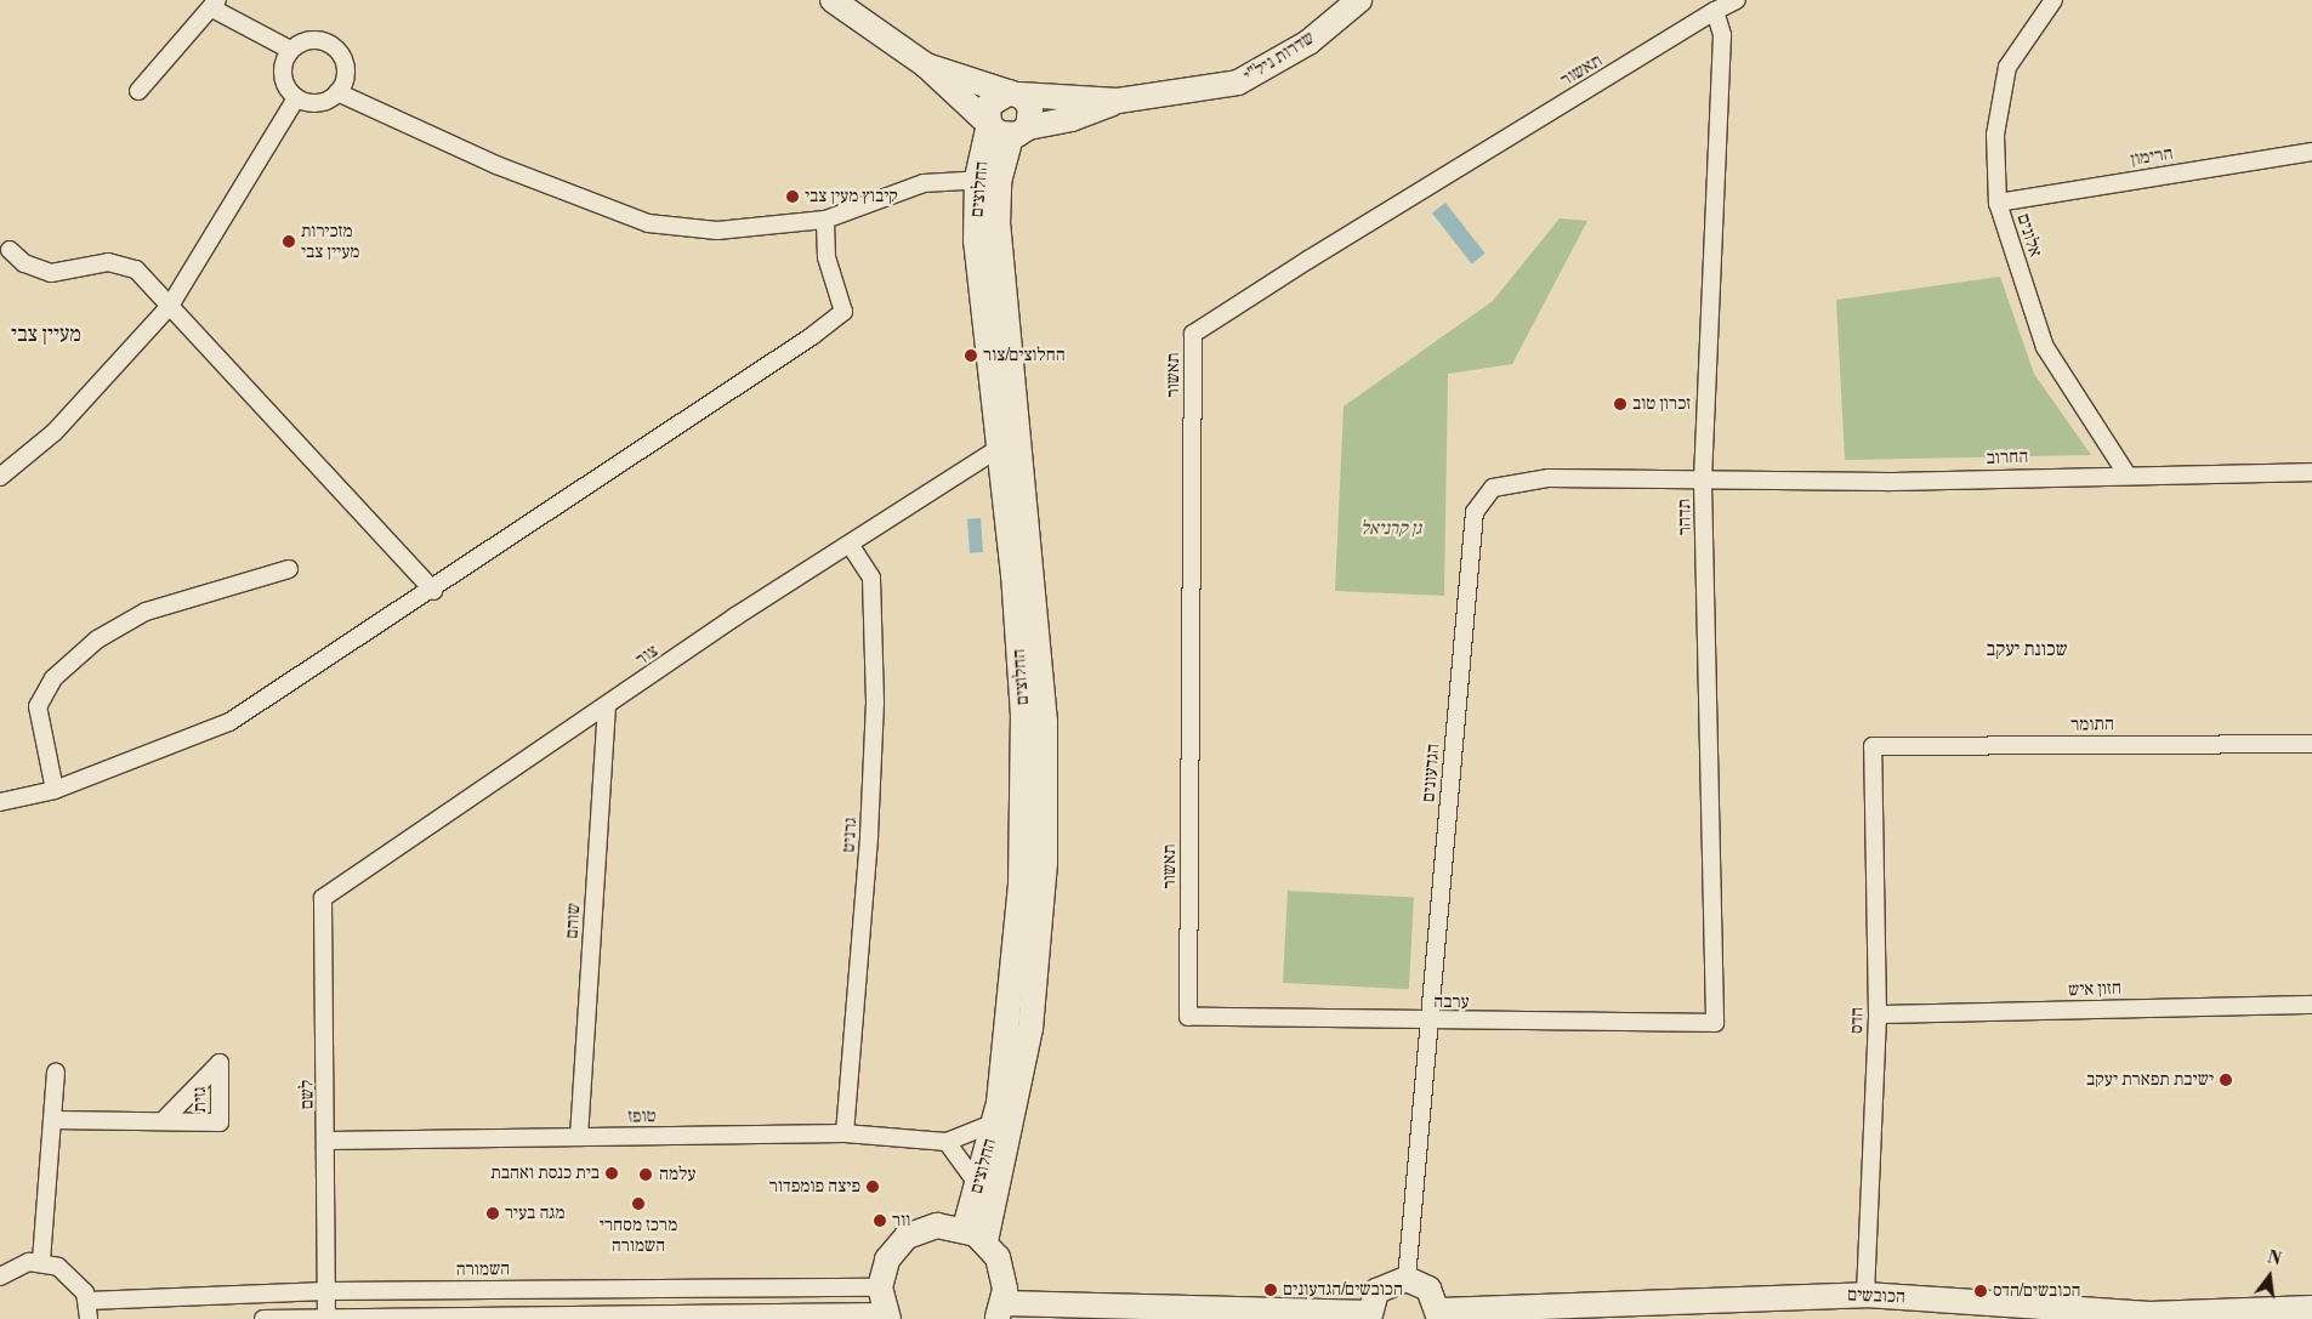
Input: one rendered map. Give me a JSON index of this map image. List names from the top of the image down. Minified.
{"streets":{"street":["שדרות ניל\"י","תאשור","הרימון","החלוצים","אלונים","החרוב","תדהר","צור","התומר","הגדעונים","גרניט","שוהם","חזון איש","ערבה","הדס","לשם","טופז","השמורה","הכובשים"]},"crossings":[["שדרות ניל\"י","החלוצים"],["תאשור","תדהר"],["תאשור","ערבה"],["הרימון","אלונים"],["החלוצים","צור"],["החלוצים","טופז"],["אלונים","החרוב"],["החרוב","תדהר"],["החרוב","הגדעונים"],["תדהר","הגדעונים"],["תדהר","ערבה"],["צור","גרניט"],["צור","שוהם"],["צור","לשם"],["התומר","הדס"],["הגדעונים","ערבה"],["גרניט","טופז"],["שוהם","טופז"],["חזון איש","הדס"],["הדס","הכובשים"],["לשם","טופז"],["לשם","השמורה"]],"districts":["מעיין צבי","שכונת יעקב"],"parks":["גן קרניאל"],"places":["קיבוץ מעין צבי","מזכירות מעיין צבי","החלוצים/צור","זכרון טוב","ישיבת תפארת יעקב","בית כנסת ואהבת","עלמה","פיצה פומפדור","מרכז מסחרי השמורה","מגה בעיר","וור","הכובשים/הגדעונים","הכובשים/הדס"],"north":"top"}
